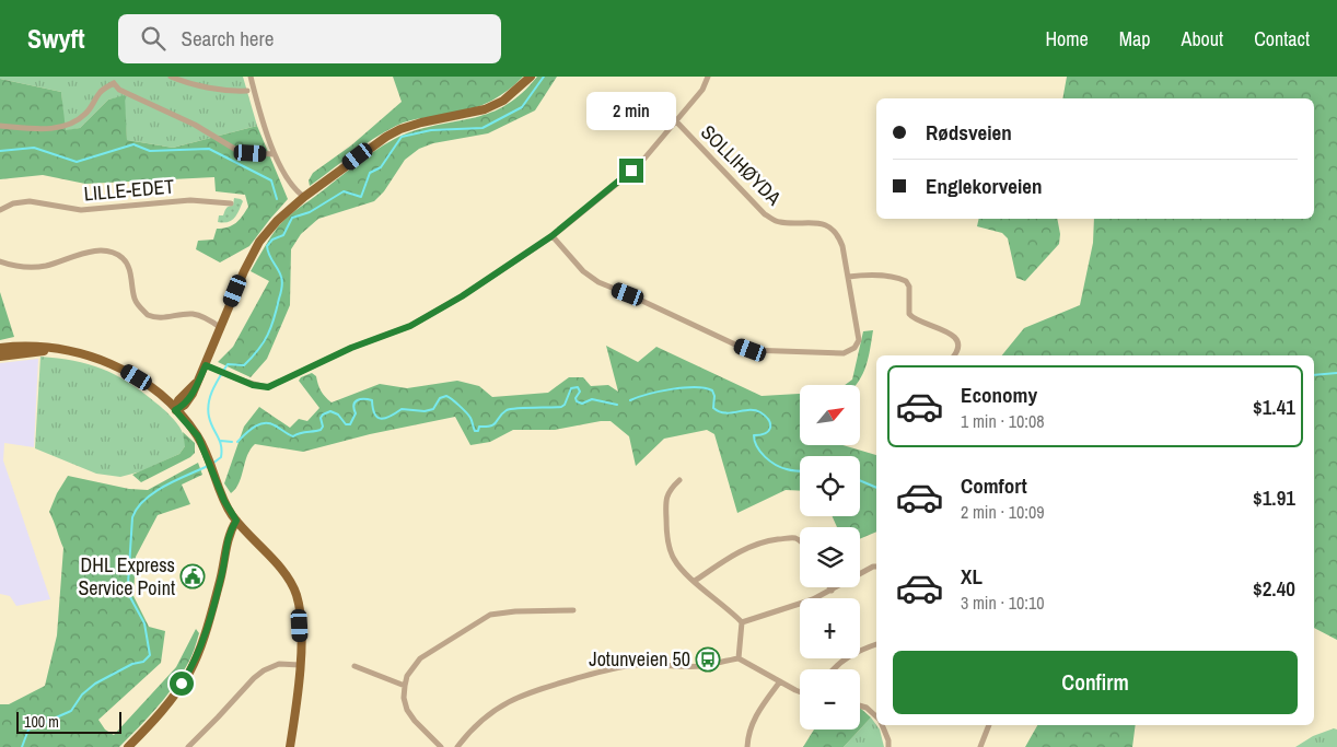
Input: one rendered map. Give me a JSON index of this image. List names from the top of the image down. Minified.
{"streets":{"street":["SOLLIHØYDA","LILLE-EDET"]},"places":{"public building":["DHL Express Service Point"],"bus stop":["Jotunveien 50"]},"scale_bar":"100 m","north":"top right","page":{"header":"Swyft","search":"Search here","nav":["Home","Map","About","Contact"],"bubble":"2 min","banner":["Rødsveien","Englekorveien"],"list":[{"name":"Economy","note":"1 min · 10:08","value":"$1.41"},{"name":"Comfort","note":"2 min · 10:09","value":"$1.91"},{"name":"XL","note":"3 min · 10:10","value":"$2.40"}],"map_buttons":["+","−"],"buttons":"Confirm","scale":"100 m"}}
